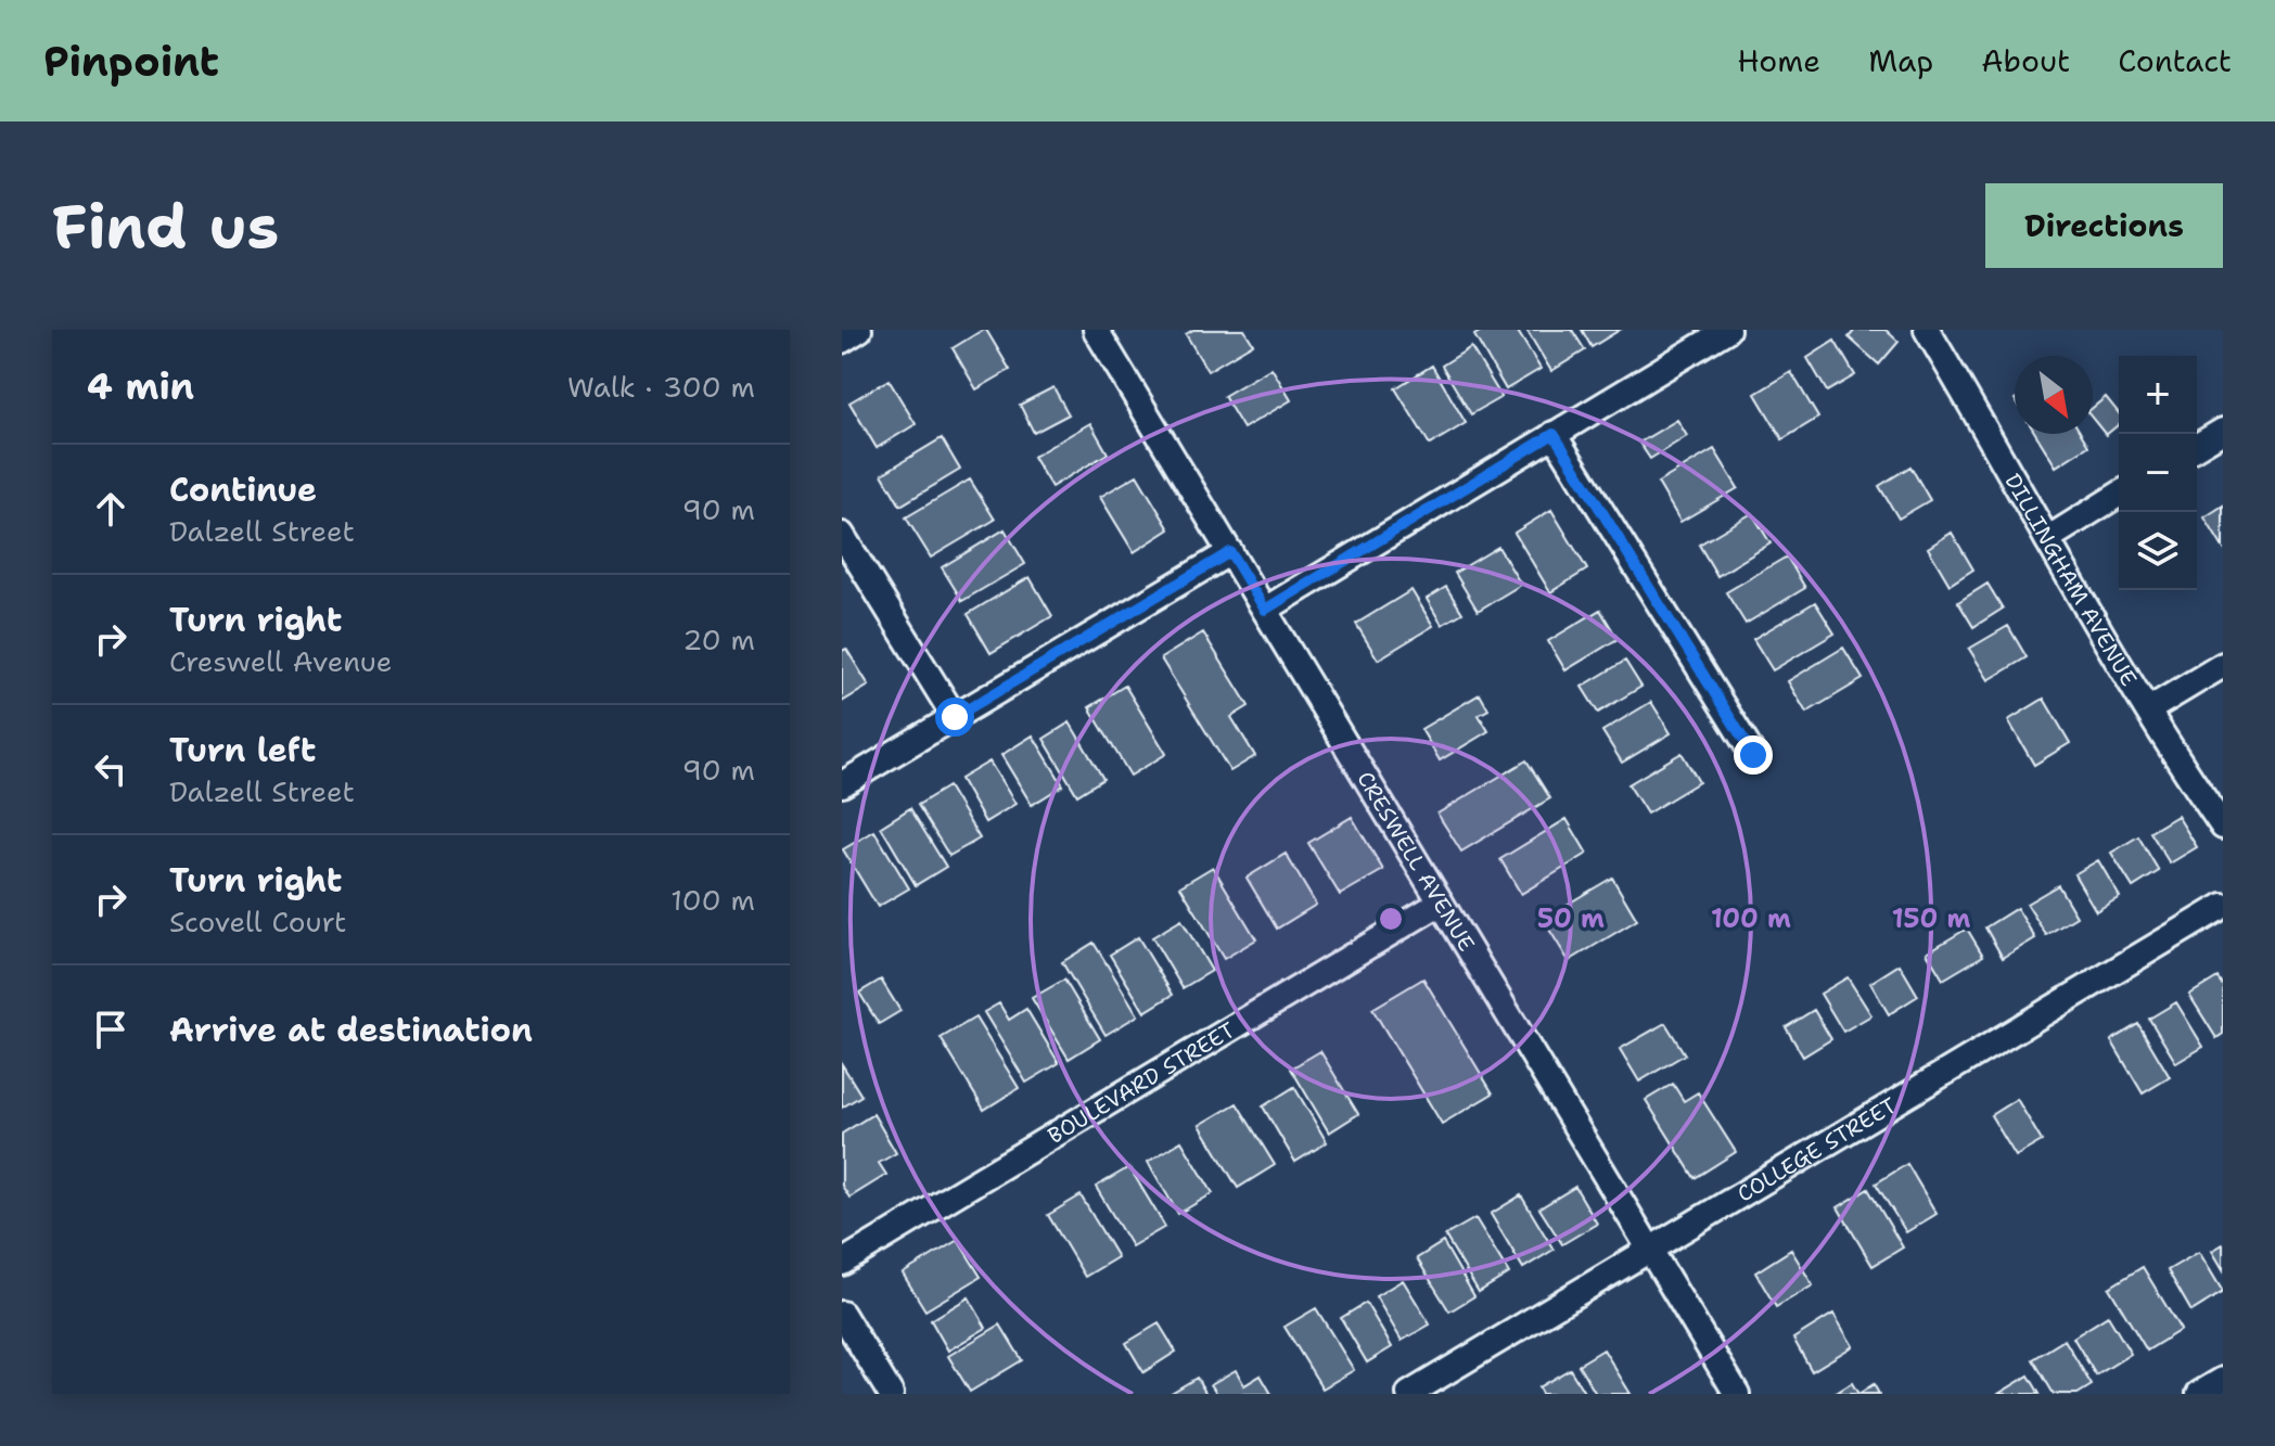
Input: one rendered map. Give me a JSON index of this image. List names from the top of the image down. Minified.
{"streets":{"street":["DILLINGHAM AVENUE","CRESWELL AVENUE","BOULEVARD STREET","COLLEGE STREET"]},"crossings":[["CRESWELL AVENUE","BOULEVARD STREET"],["CRESWELL AVENUE","COLLEGE STREET"]],"north":"bottom right","page":{"header":"Pinpoint","nav":["Home","Map","About","Contact"],"buttons":"Directions","title":"Find us","heading":["4 min","Walk · 300 m"],"map_buttons":["+","−"],"list":[["Continue","Dalzell Street","90 m"],["Turn right","Creswell Avenue","20 m"],["Turn left","Dalzell Street","90 m"],["Turn right","Scovell Court","100 m"],"Arrive at destination"]},"rings":["50 m","100 m","150 m"]}
